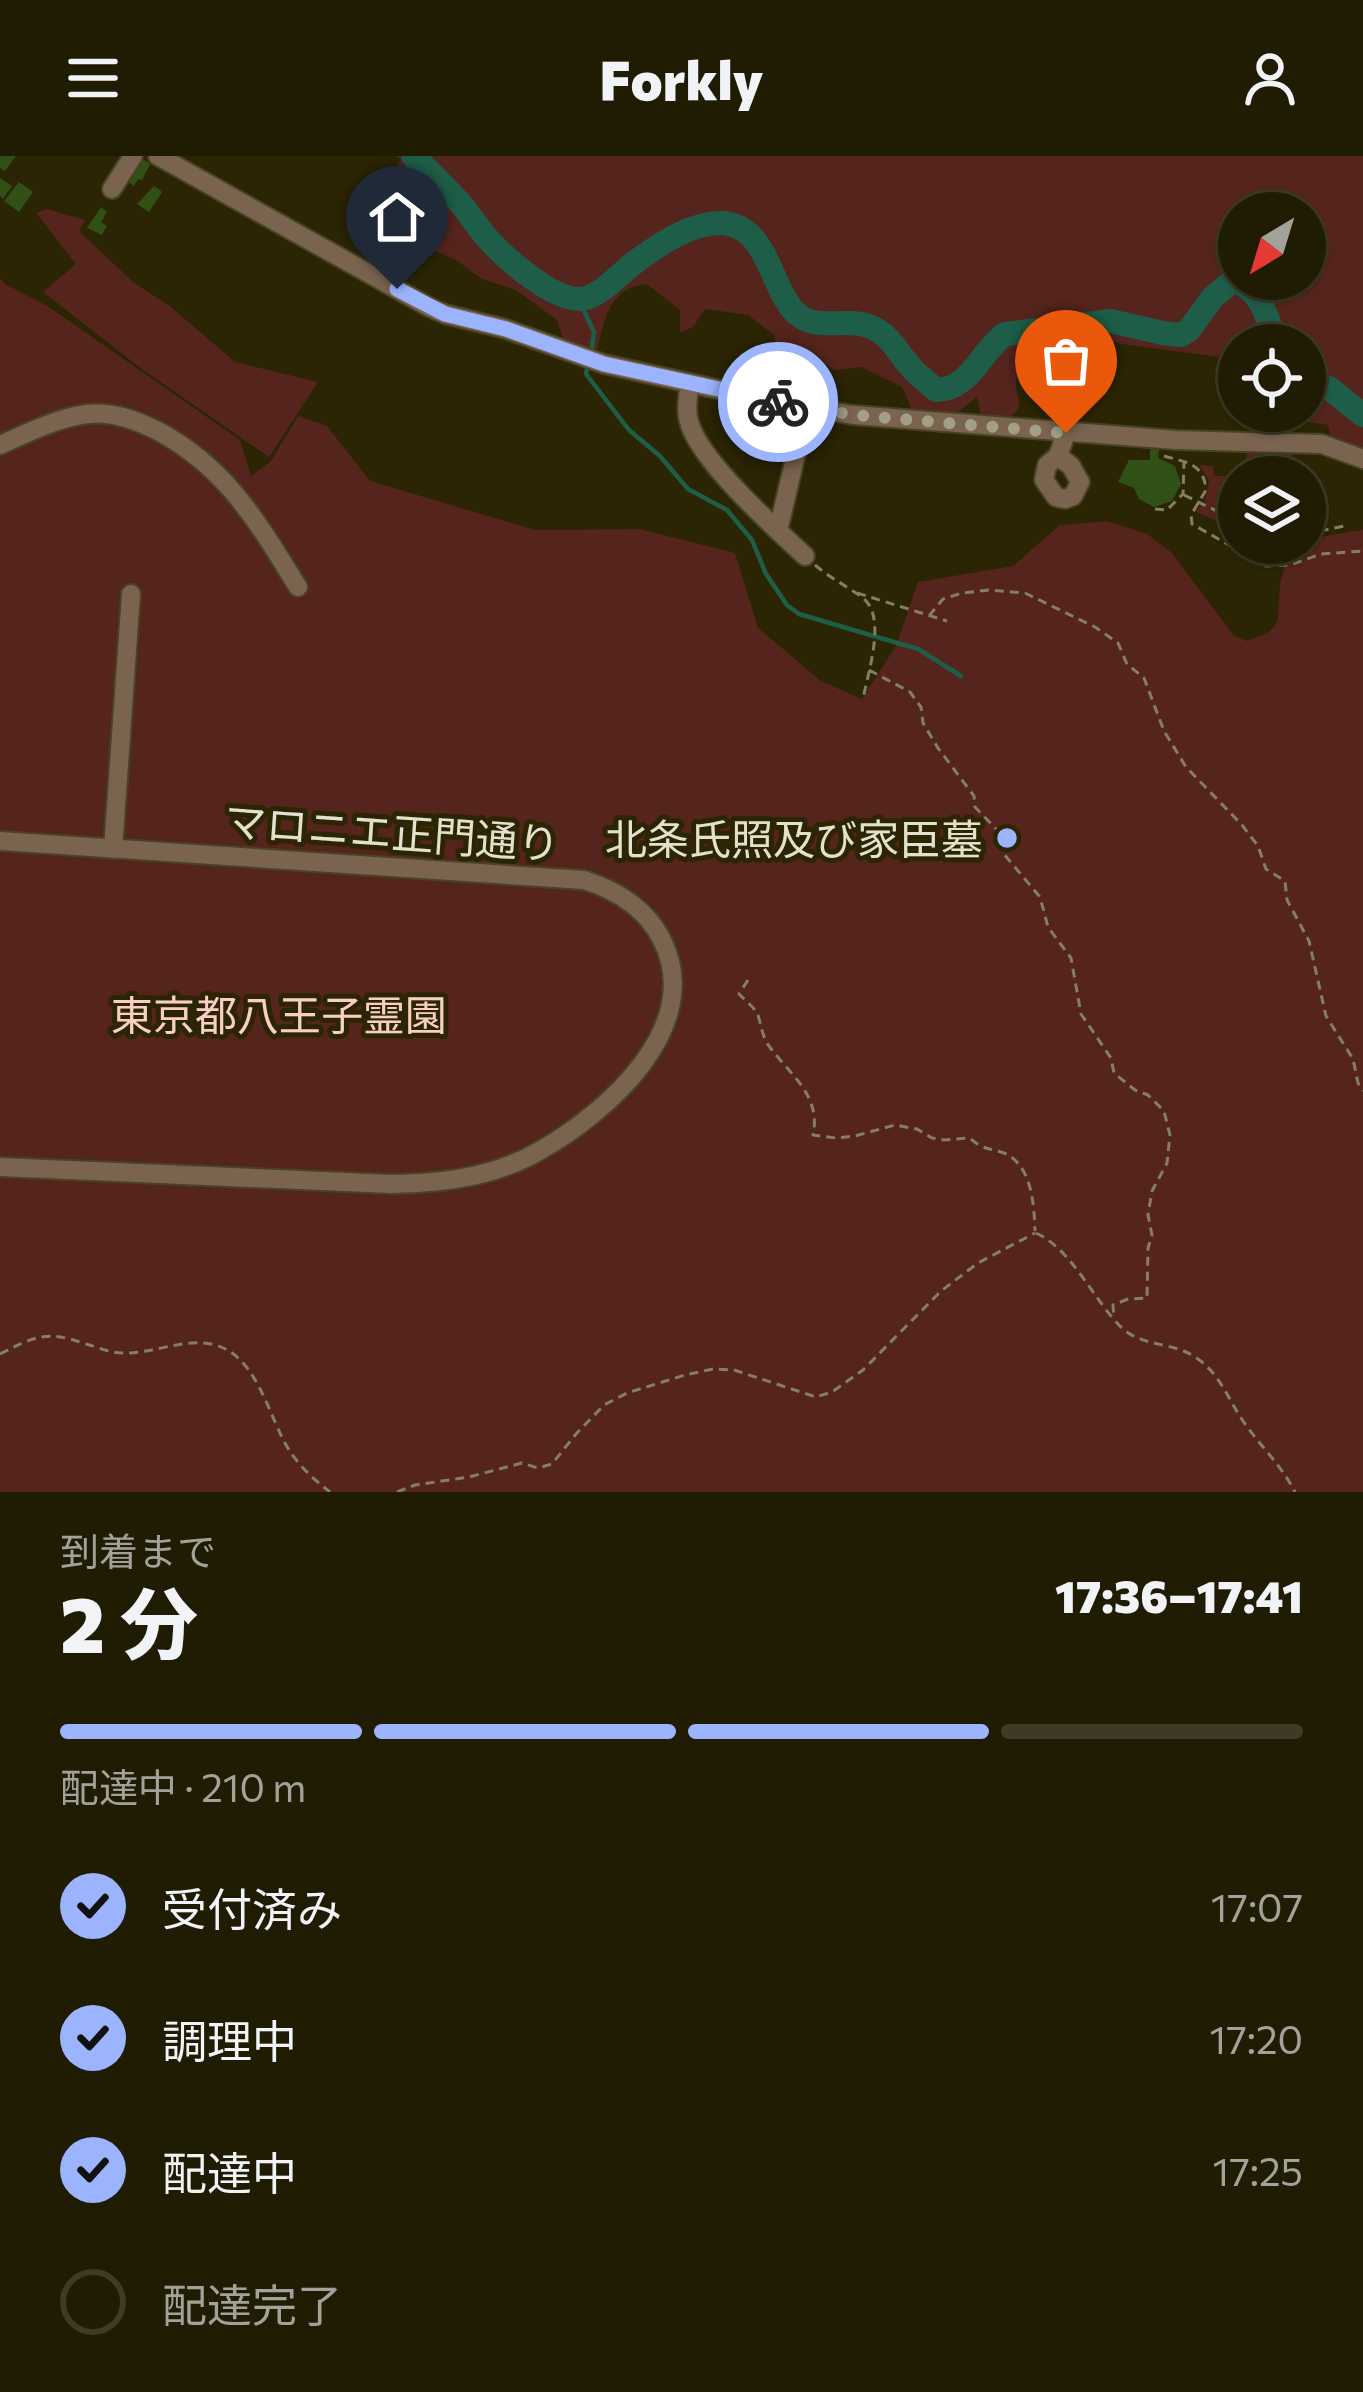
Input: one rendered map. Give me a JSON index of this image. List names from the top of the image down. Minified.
{"streets":{"street":["マロニエ正門通り"]},"parks":["東京都八王子霊園"],"places":["北条氏照及び家臣墓"],"north":"bottom left","page":{"header":"Forkly","heading":["2 分","到着まで","17:36–17:41"],"bar":"配達中 · 210 m","list":[["受付済み","17:07"],["調理中","17:20"],["配達中","17:25"],"配達完了"]}}
